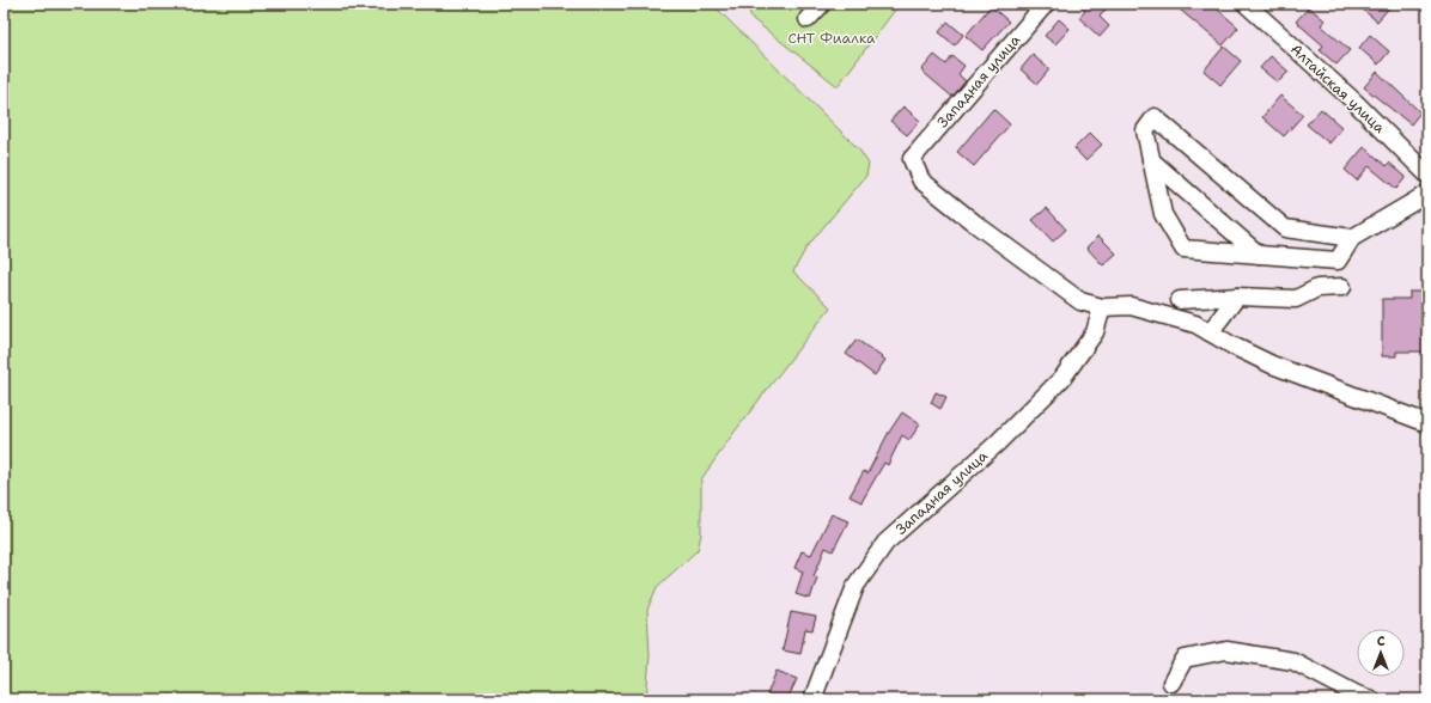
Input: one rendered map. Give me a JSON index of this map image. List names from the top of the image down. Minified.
{"streets":{"street":["Западная улица","Алтайская улица"]},"parks":["СНТ Фиалка"],"north":"top"}
